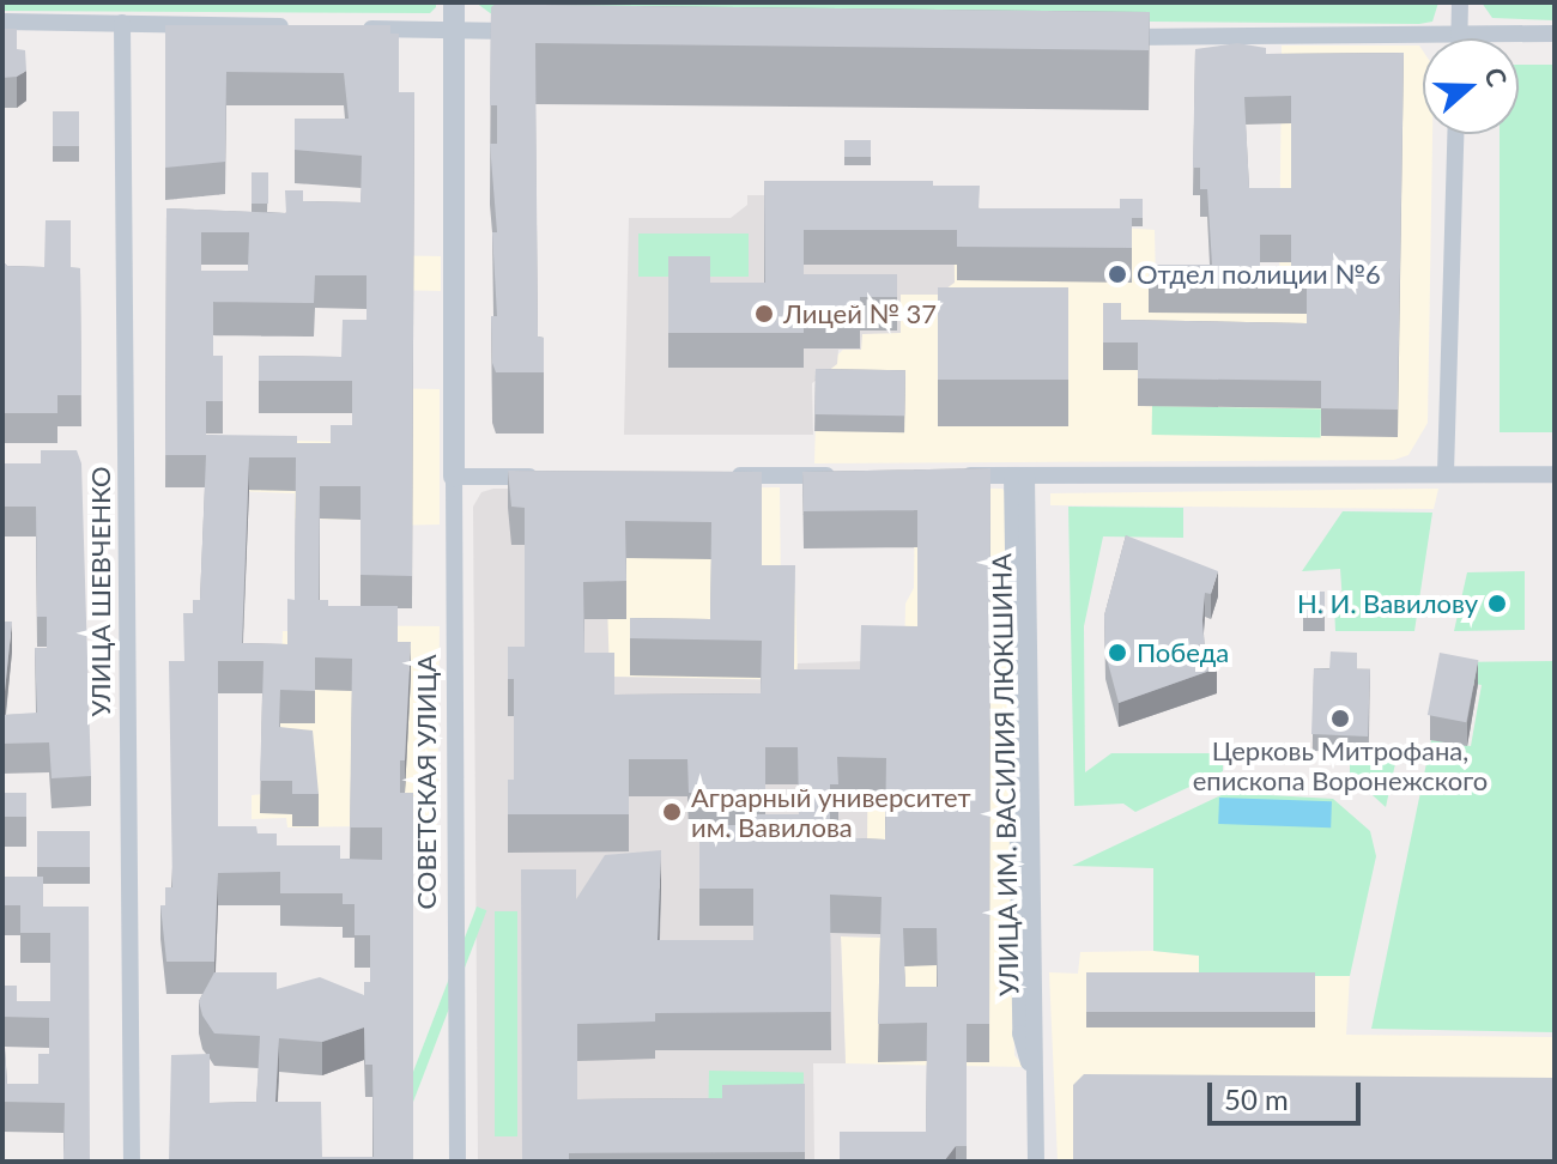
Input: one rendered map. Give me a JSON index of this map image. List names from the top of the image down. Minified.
{"streets":{"street":["УЛИЦА ШЕВЧЕНКО","УЛИЦА ИМ. ВАСИЛИЯ ЛЮКШИНА","СОВЕТСКАЯ УЛИЦА"]},"places":["Отдел полиции №6","Лицей № 37","Н. И. Вавилову","Победа","Церковь Митрофана, епископа Воронежского","Аграрный университет им. Вавилова"],"scale_bar":"50 m","north":"right"}
